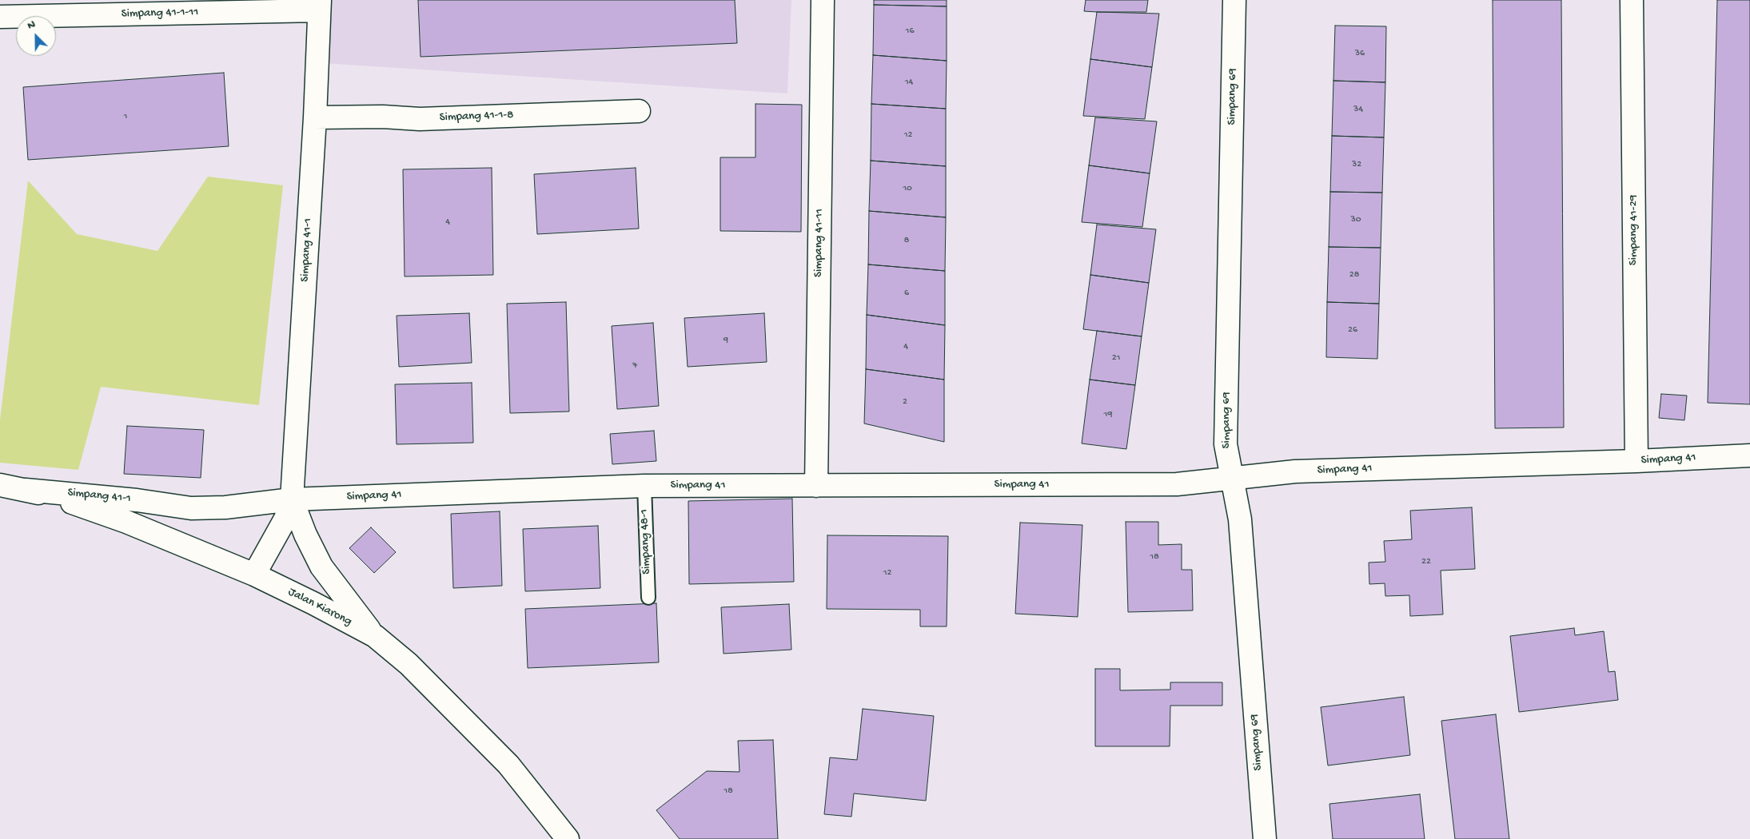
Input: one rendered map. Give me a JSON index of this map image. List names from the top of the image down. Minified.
{"streets":{"street":["Simpang 41-1-11","Simpang 69","Simpang 41-1-8","Simpang 41-29","Simpang 41-11","Simpang 41-1","Simpang 41","Jalan Kiarong"],"lane":["Simpang 48-1"]},"crossings":[["Simpang 41-1-11","Simpang 41-1"],["Simpang 69","Simpang 41"],["Simpang 41-1-8","Simpang 41-1"],["Simpang 41-29","Simpang 41"],["Simpang 41-11","Simpang 41"],["Simpang 41-1","Simpang 41"],["Simpang 41-1","Jalan Kiarong"],["Simpang 41","Simpang 48-1"]],"house_numbers":["16","36","14","34","1","12","32","10","30","4","8","28","6","26","9","4","21","7","2","19","18","22","12","18"],"north":"top left"}
